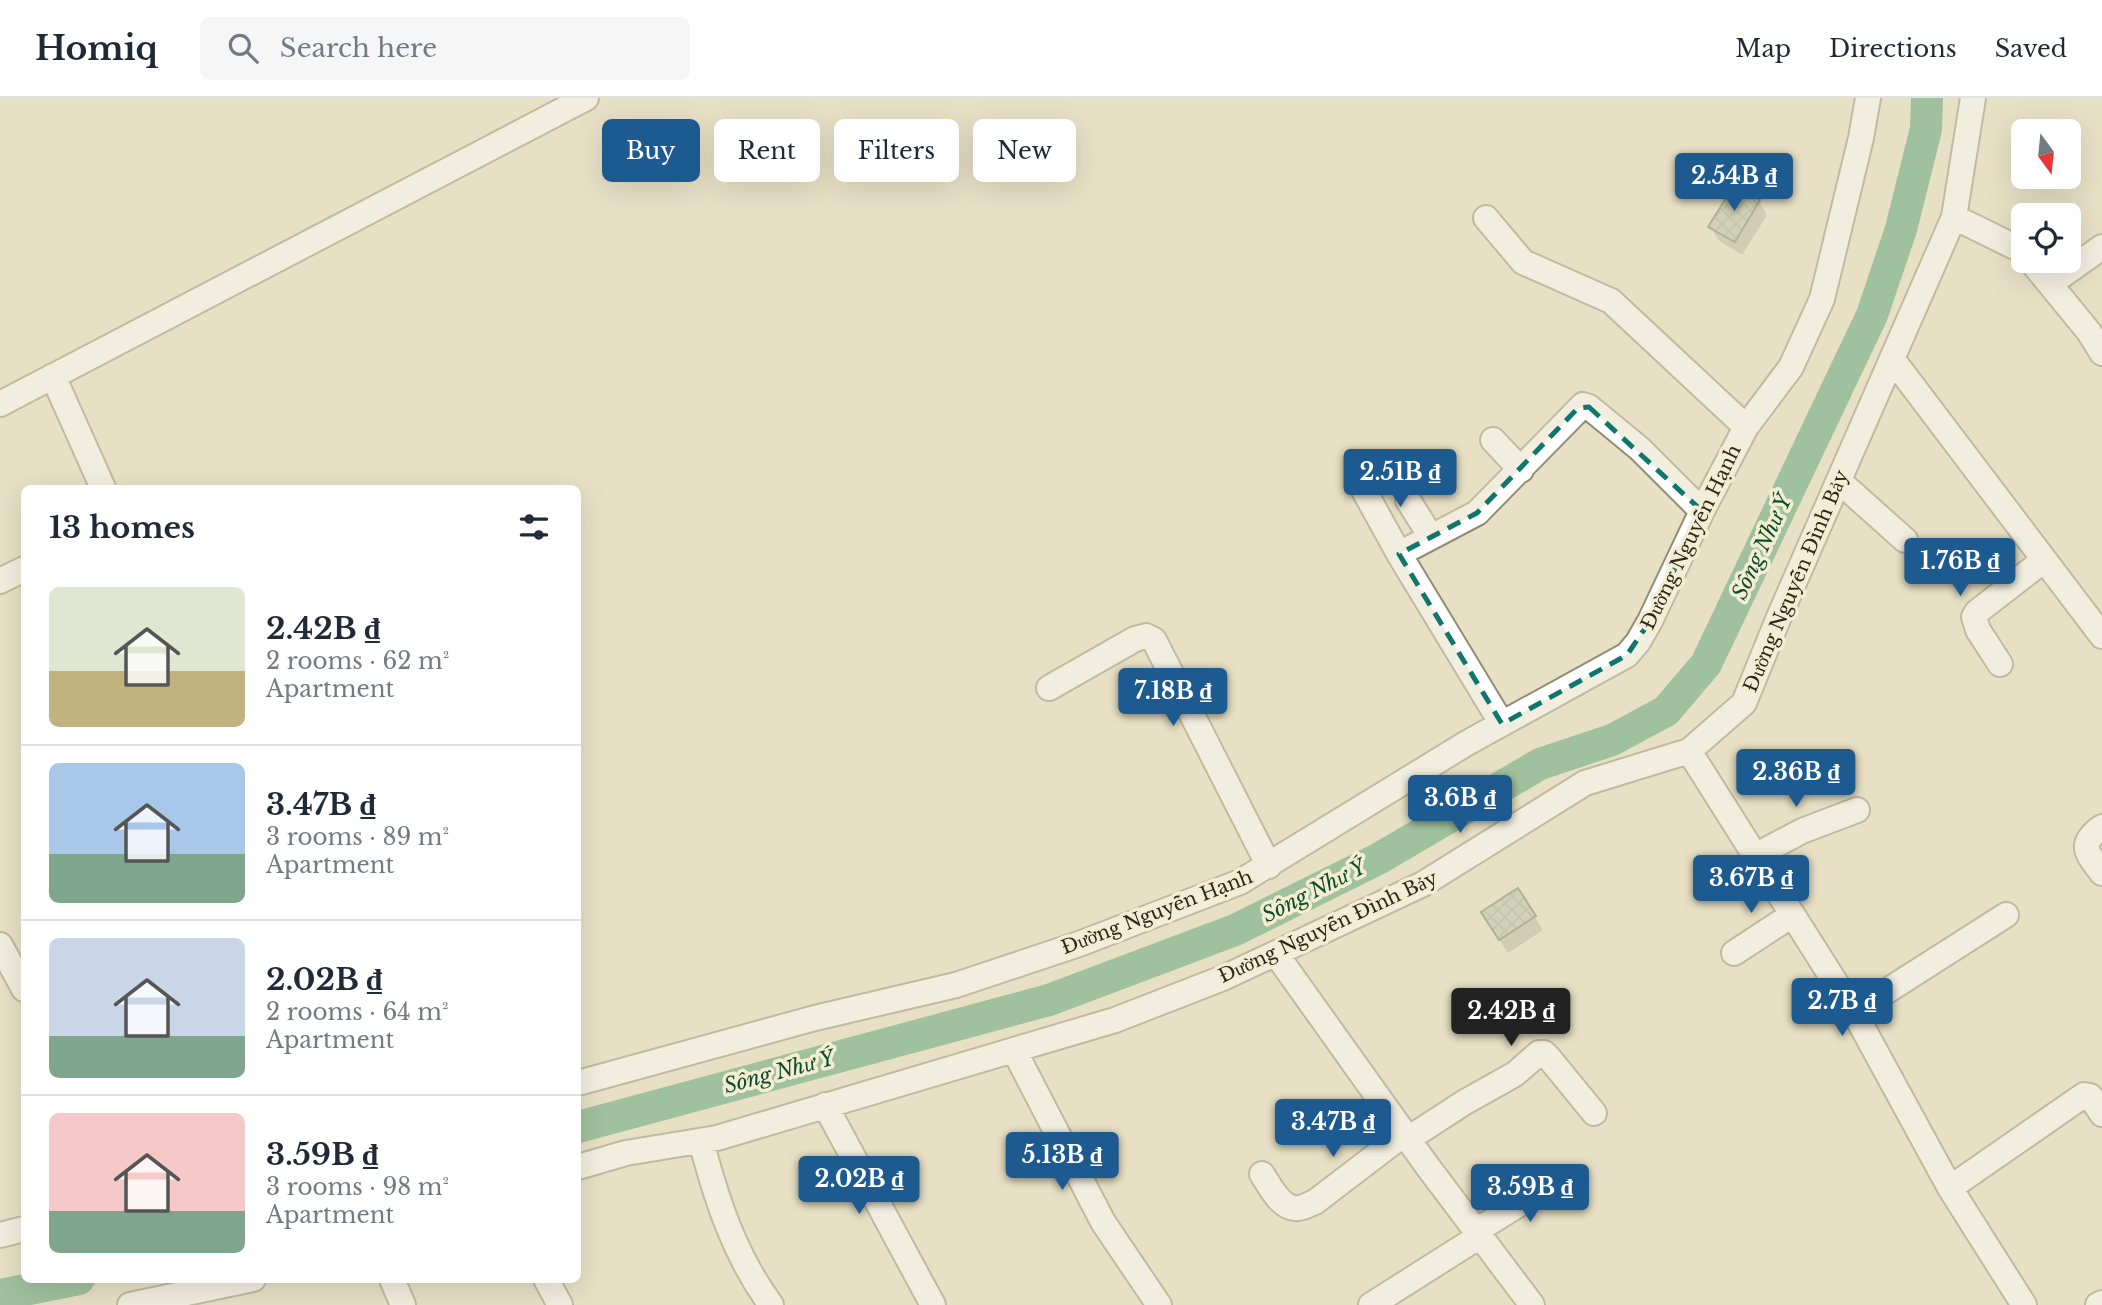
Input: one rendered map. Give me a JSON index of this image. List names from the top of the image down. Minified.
{"streets":{"street":["Đường Nguyễn Hạnh","Đường Nguyễn Đình Bảy"]},"water":["Sông Như Ý"],"north":"bottom","page":{"header":"Homiq","search":"Search here","nav":["Map","Directions","Saved"],"chip":["Buy","Rent","Filters","New"],"price":["2.54B ₫","2.51B ₫","1.76B ₫","7.18B ₫","2.36B ₫","3.6B ₫","3.67B ₫","2.7B ₫","2.42B ₫","3.47B ₫","5.13B ₫","2.02B ₫","3.59B ₫"],"heading":"13 homes","list":[{"name":"2.42B ₫","note":"2 rooms · 62 m² · Apartment"},{"name":"3.47B ₫","note":"3 rooms · 89 m² · Apartment"},{"name":"2.02B ₫","note":"2 rooms · 64 m² · Apartment"},{"name":"3.59B ₫","note":"3 rooms · 98 m² · Apartment"}]}}
